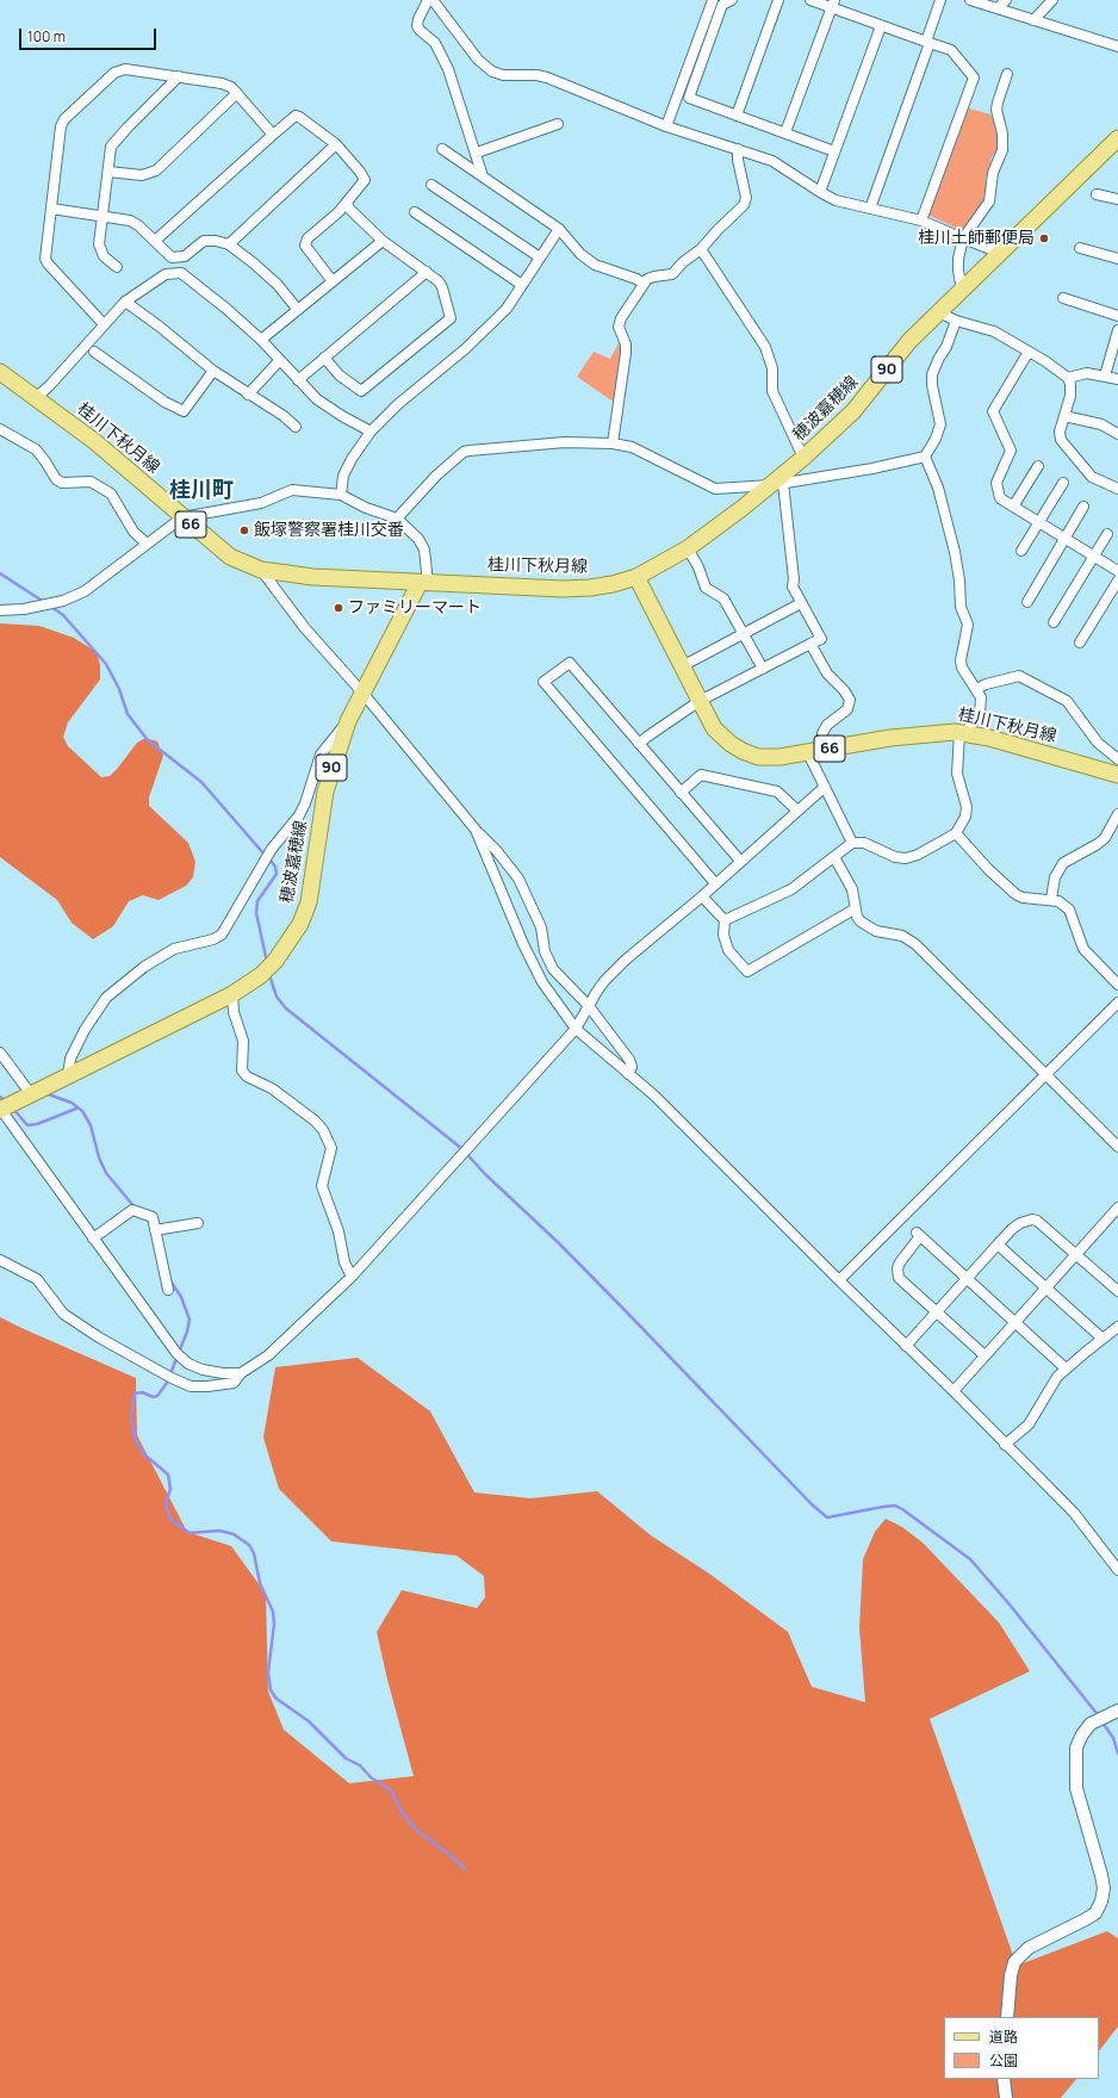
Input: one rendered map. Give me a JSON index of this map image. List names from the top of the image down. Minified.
{"streets":{"main road":["90","穂波嘉穂線","桂川下秋月線","66"]},"crossings":[["穂波嘉穂線","桂川下秋月線"]],"districts":["桂川町"],"places":["桂川土師郵便局","飯塚警察署桂川交番","ファミリーマート"],"legend":["道路","公園"],"scale_bar":"100 m"}
